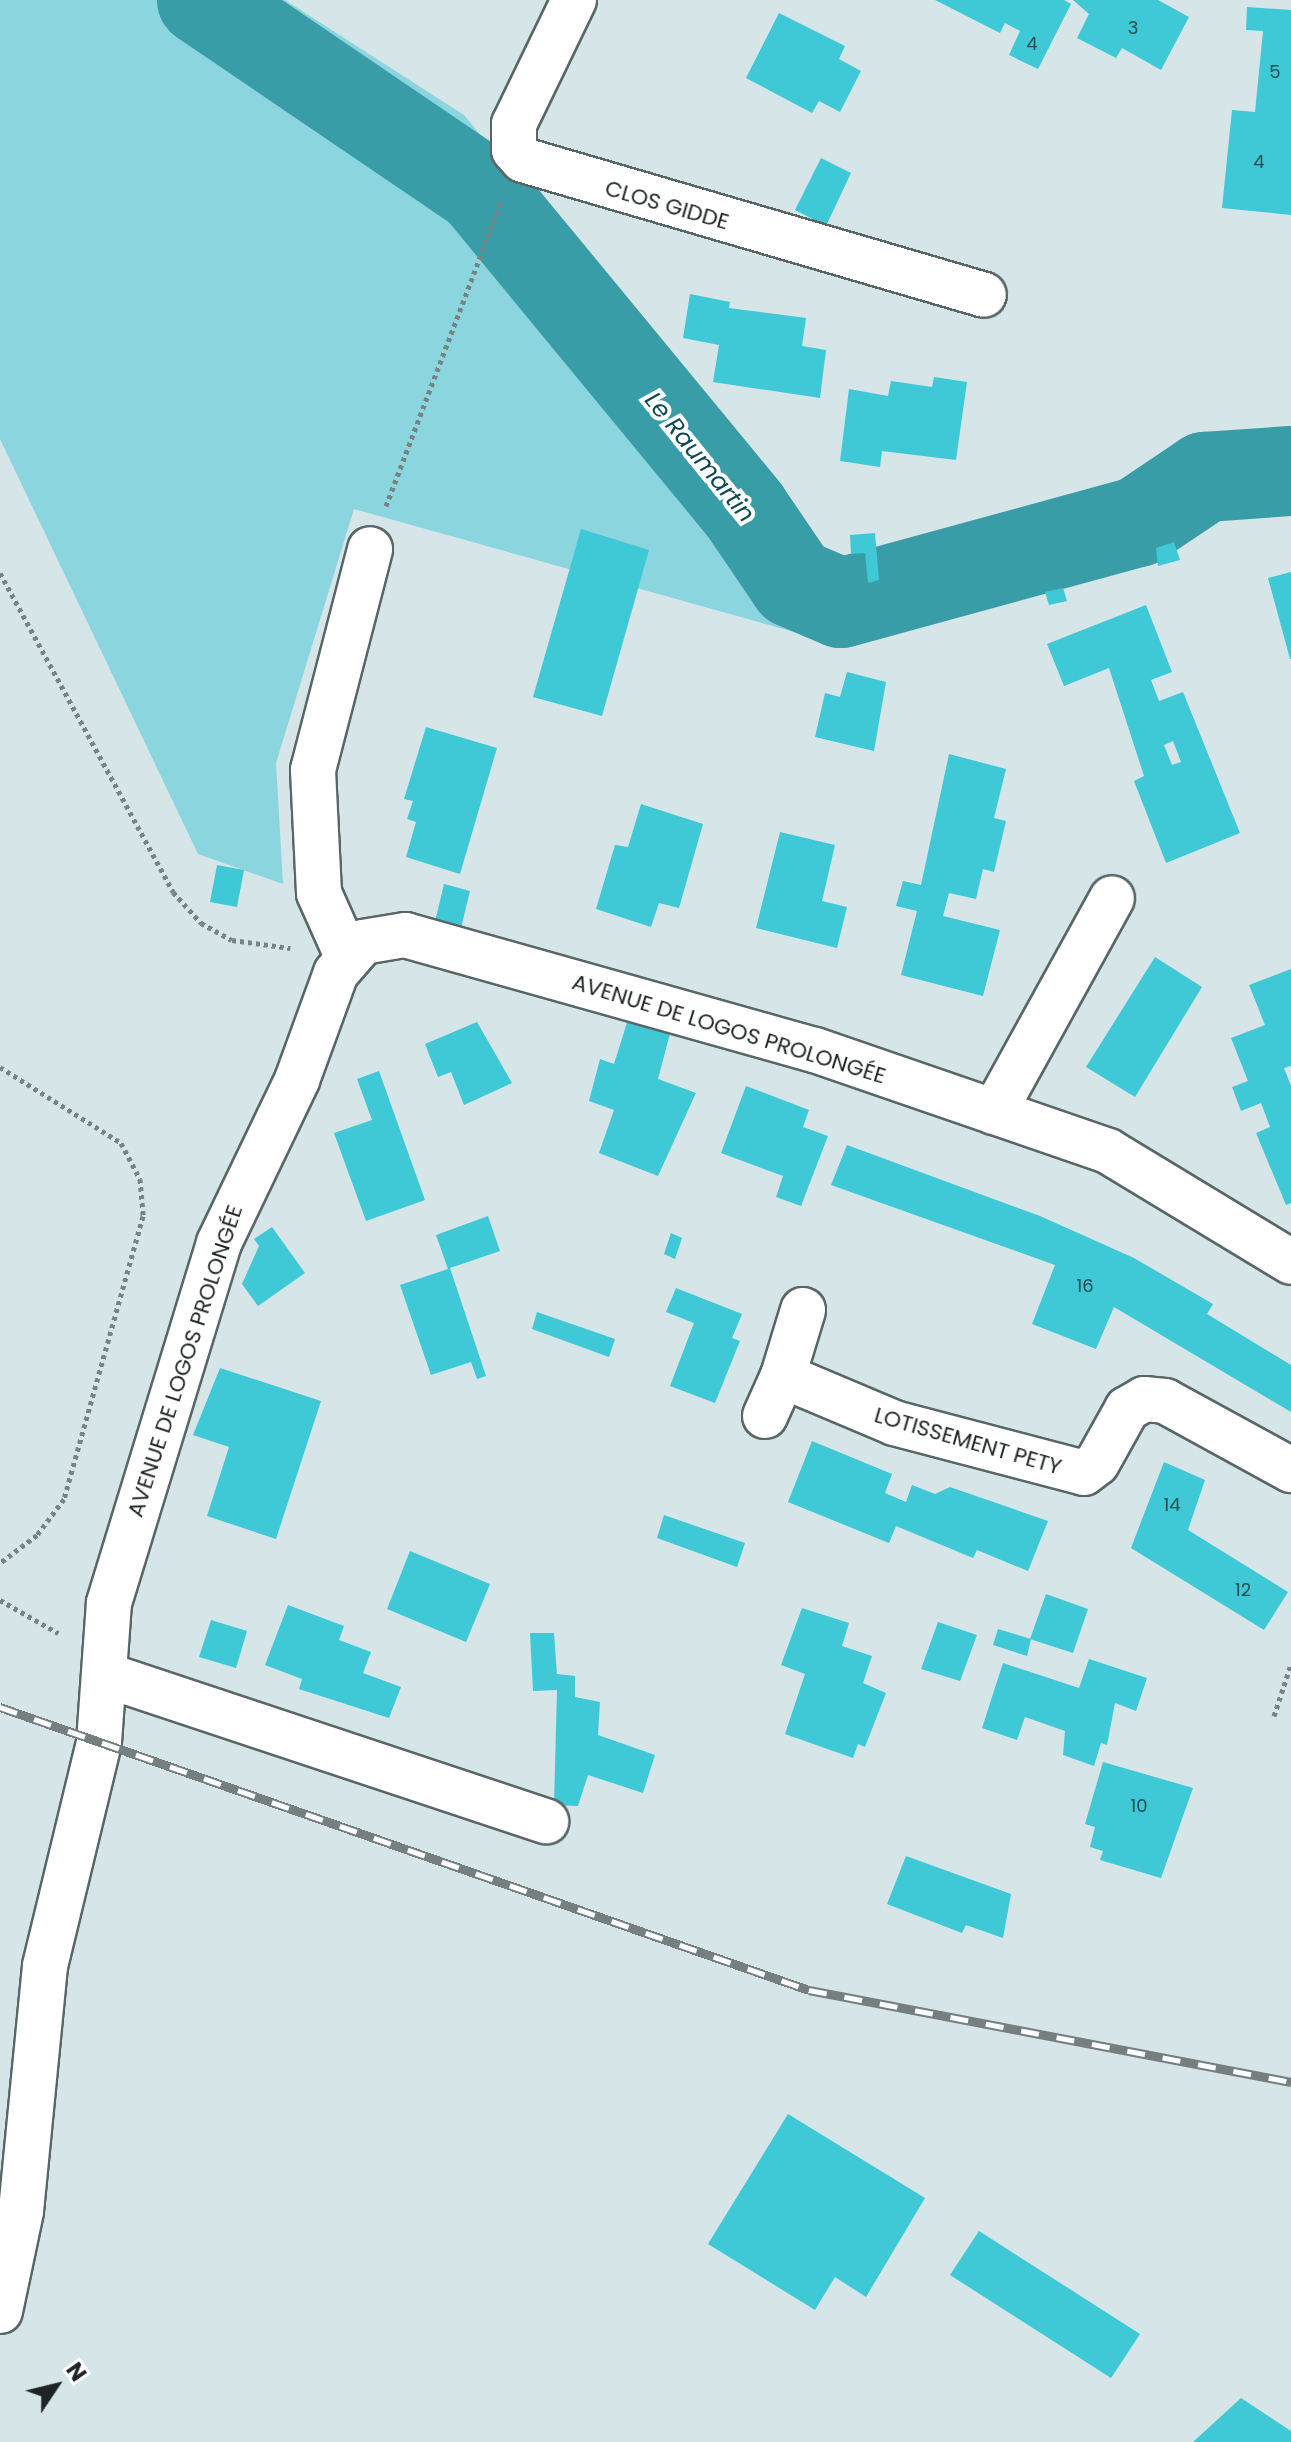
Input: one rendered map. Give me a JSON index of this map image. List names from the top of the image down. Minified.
{"streets":{"street":["CLOS GIDDE","AVENUE DE LOGOS PROLONGÉE","LOTISSEMENT PETY"]},"water":["Le Raumartin"],"house_numbers":["3","4","5","4","16","14","12","10"],"north":"top right"}
